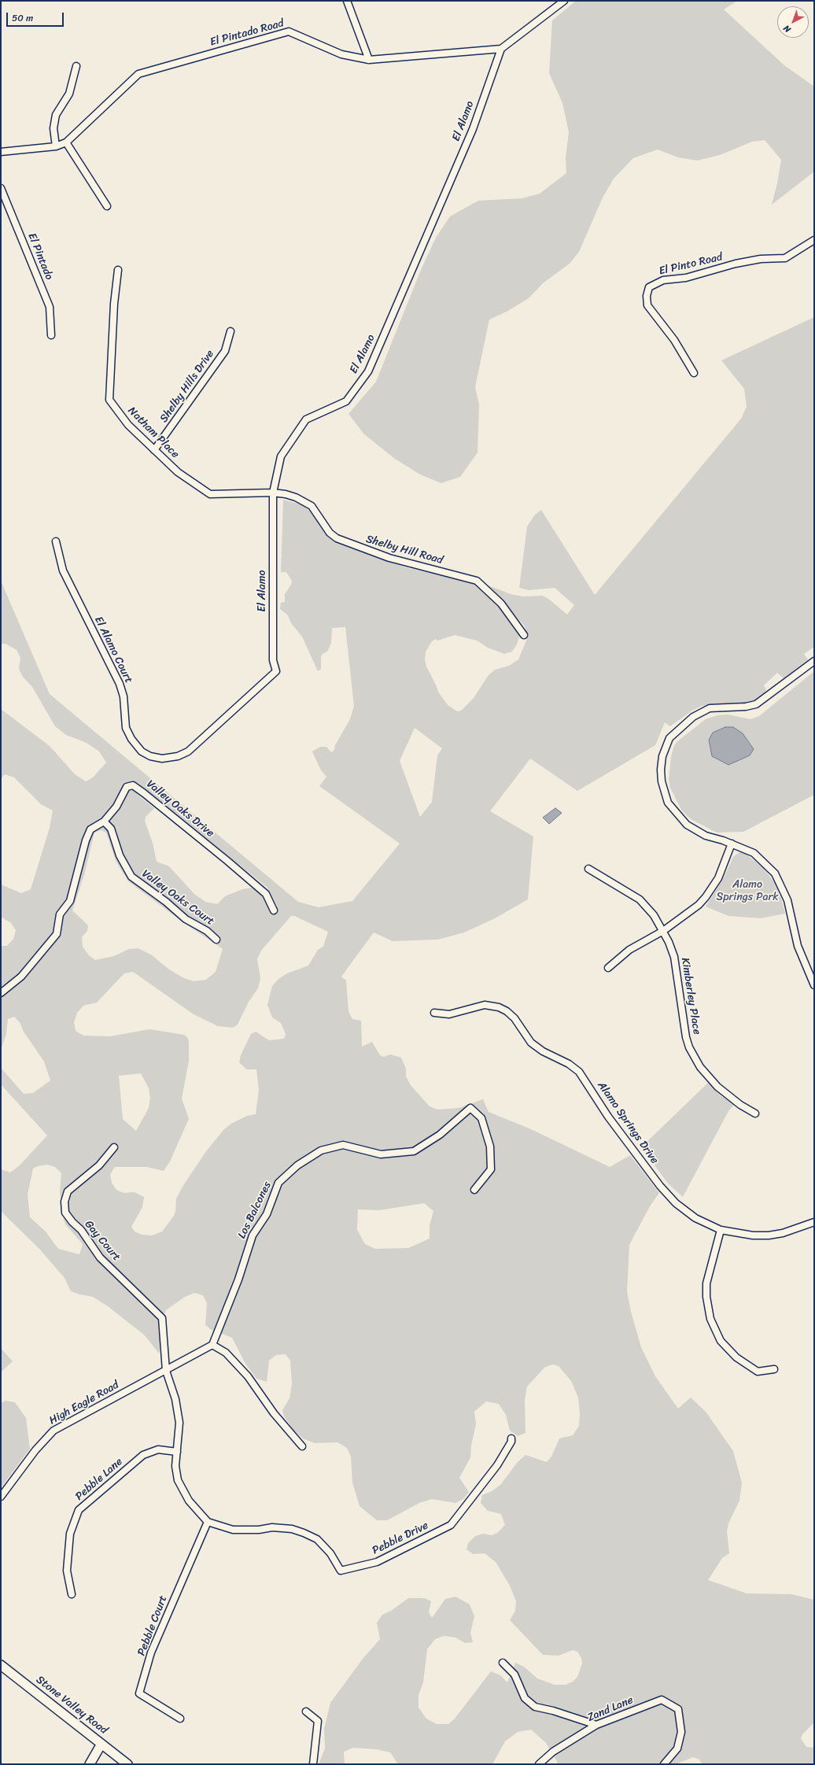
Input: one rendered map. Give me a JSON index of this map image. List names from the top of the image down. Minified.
{"streets":{"street":["El Pintado Road","El Alamo","El Pintado","El Pinto Road","Shelby Hills Drive","Natham Place","Shelby Hill Road","El Alamo Court","Valley Oaks Drive","Valley Oaks Court","Kimberley Place","Alamo Springs Drive","Los Balcones","Gay Court","High Eagle Road","Pebble Lane","Pebble Drive","Pebble Court","Stone Valley Road","Zand Lane"]},"crossings":[["El Pintado Road","El Alamo"],["El Alamo","Natham Place"],["El Alamo","Shelby Hill Road"],["El Alamo","El Alamo Court"],["Shelby Hills Drive","Natham Place"],["Natham Place","Shelby Hill Road"],["Valley Oaks Drive","Valley Oaks Court"],["Los Balcones","High Eagle Road"],["Gay Court","High Eagle Road"],["Pebble Drive","Pebble Court"]],"parks":["Alamo Springs Park"],"scale_bar":"50 m","north":"bottom left"}
